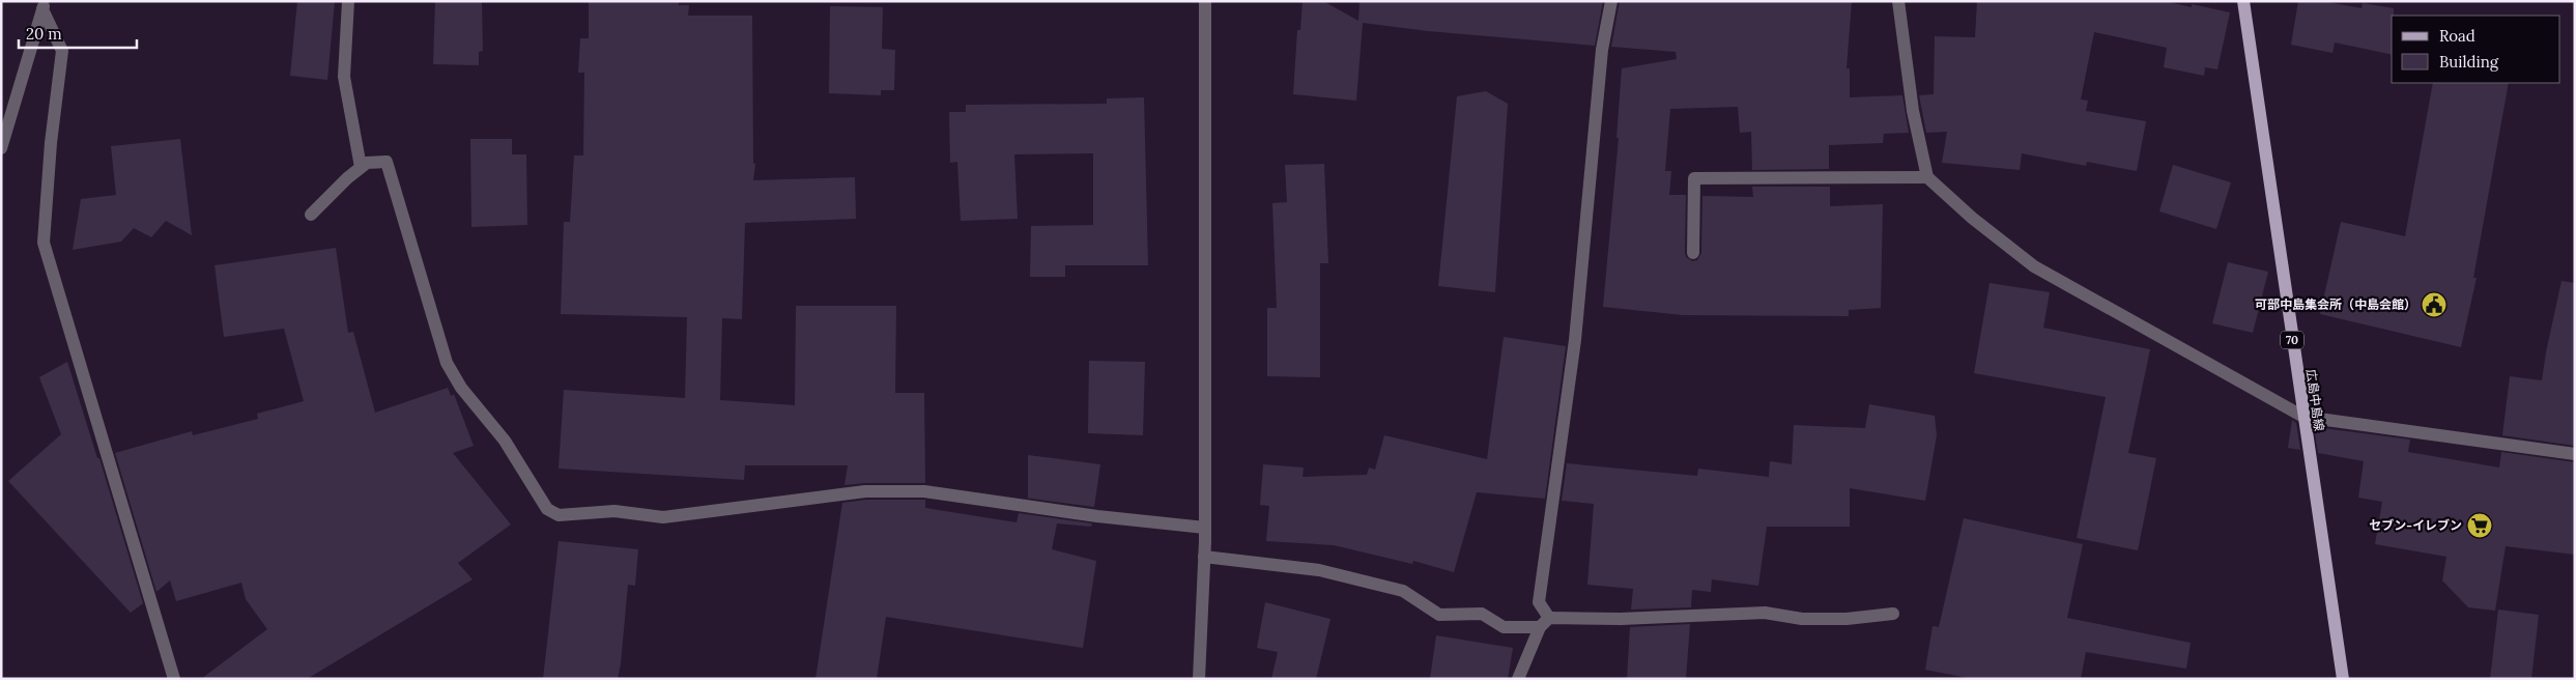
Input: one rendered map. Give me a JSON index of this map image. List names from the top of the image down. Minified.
{"streets":{"main road":["70","広島中島線"]},"places":{"public building":["可部中島集会所（中島会館）"],"supermarket":["セブン-イレブン"]},"legend":["Road","Building"],"scale_bar":"20 m"}
